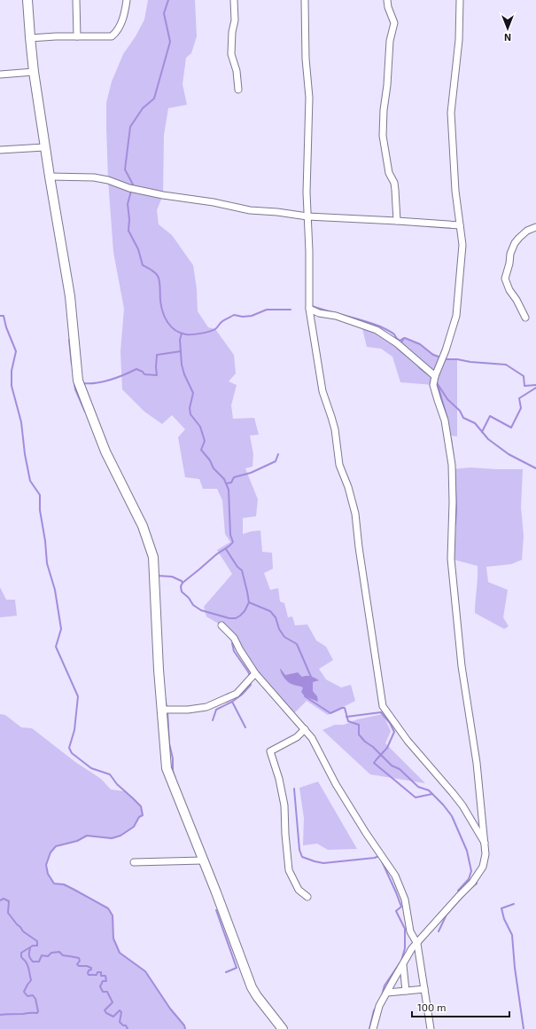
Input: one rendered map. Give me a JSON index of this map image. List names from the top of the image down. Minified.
{"scale_bar":"100 m","north":"bottom"}
